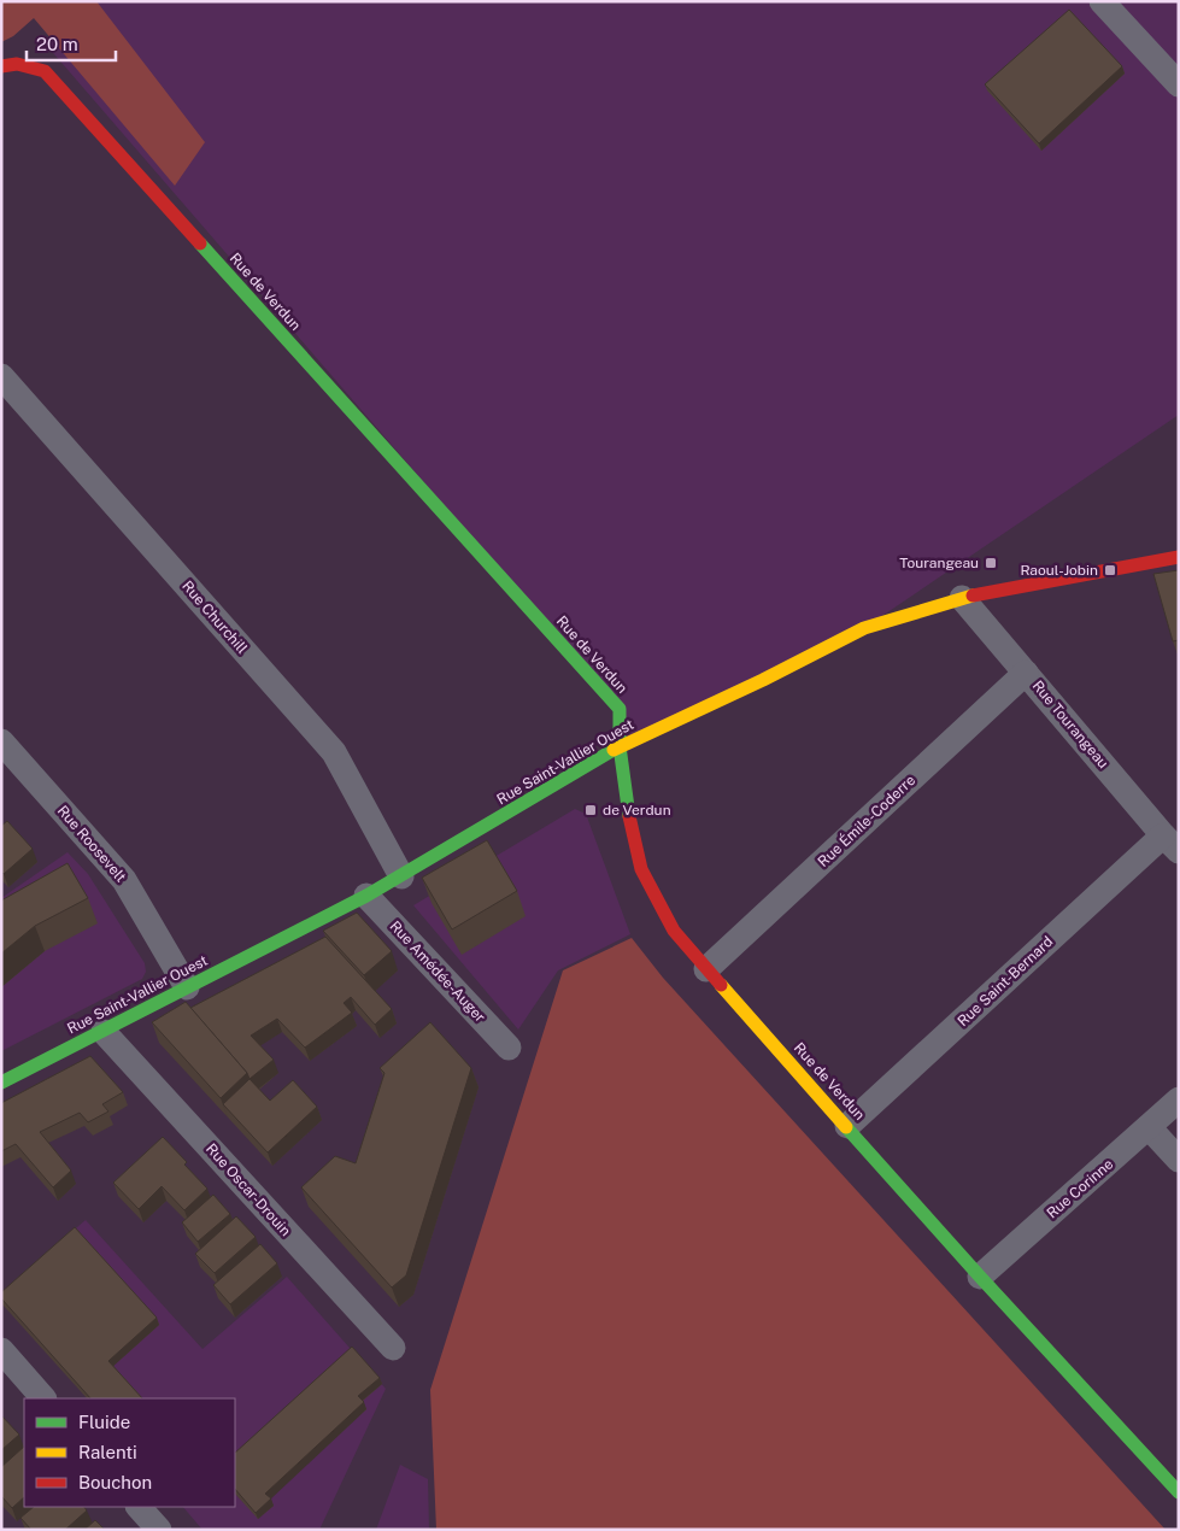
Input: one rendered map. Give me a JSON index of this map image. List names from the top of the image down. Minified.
{"streets":{"street":["Rue de Verdun","Rue Churchill","Rue Tourangeau","Rue Saint-Vallier Ouest","Rue Émile-Coderre","Rue Roosevelt","Rue Amédée-Auger","Rue Saint-Bernard","Rue Corinne","Rue Oscar-Drouin"]},"crossings":[["Rue de Verdun","Rue Saint-Vallier Ouest"],["Rue de Verdun","Rue Émile-Coderre"],["Rue de Verdun","Rue Saint-Bernard"],["Rue de Verdun","Rue Corinne"],["Rue Churchill","Rue Saint-Vallier Ouest"],["Rue Tourangeau","Rue Saint-Vallier Ouest"],["Rue Tourangeau","Rue Émile-Coderre"],["Rue Tourangeau","Rue Saint-Bernard"],["Rue Saint-Vallier Ouest","Rue Roosevelt"],["Rue Saint-Vallier Ouest","Rue Amédée-Auger"],["Rue Saint-Vallier Ouest","Rue Oscar-Drouin"]],"places":{"transit":["Tourangeau","Raoul-Jobin","de Verdun"]},"legend":["Fluide","Ralenti","Bouchon"],"scale_bar":"20 m"}
